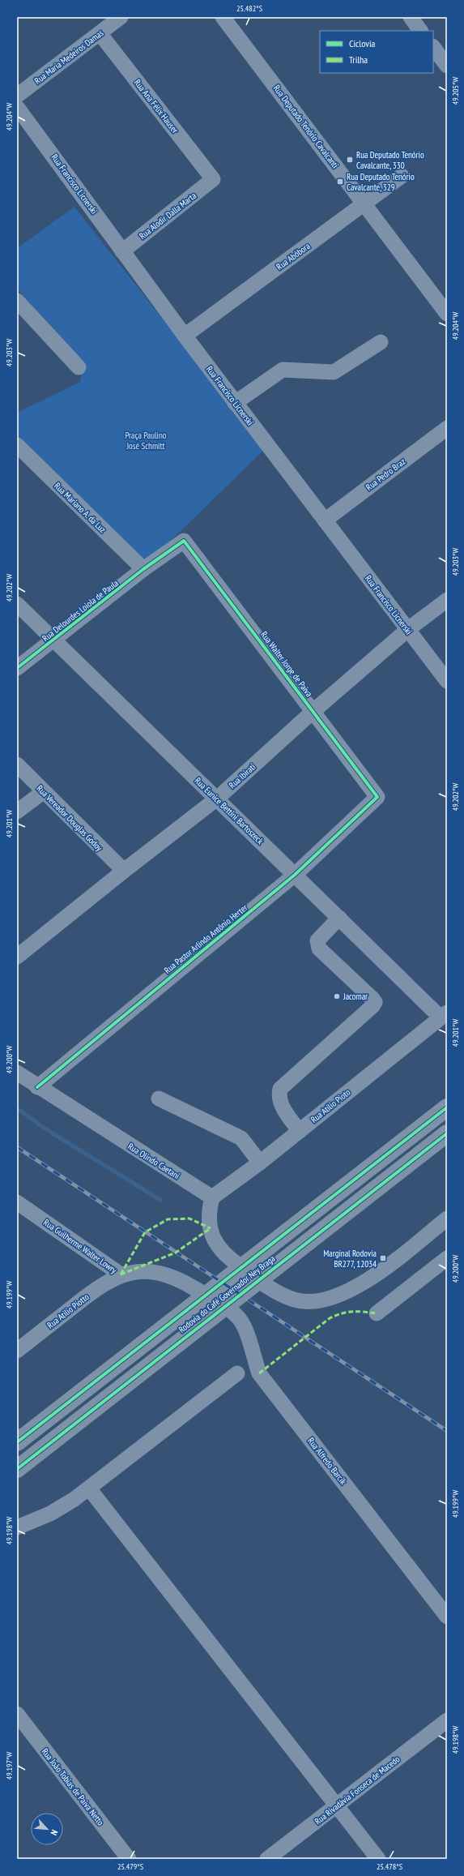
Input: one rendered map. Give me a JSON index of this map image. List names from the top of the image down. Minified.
{"streets":{"highway":["Rodovia do Café Governador Ney Braga"],"street":["Rua Maria Medeiros Damas","Rua Ana Félix Hauser","Rua Deputado Tenório Cavalcanti","Rua Francisco Licnerski","Rua Alodir Dalla Marta","Rua Abóbora","Rua Pedro Braz","Rua Mariano A. da Luz","Rua Delourdes Loiola de Paula","Rua Walter Jorge de Paiva","Rua Ibirati","Rua Eunice Bettini Bartoszeck","Rua Vereador Douglas Godoy","Rua Pastor Arlindo Antônio Herter","Rua Atílio Pioto","Rua Olindo Caetani","Rua Guilherme Walter Lowry","Rua Atilio Piotto","Rua Alfredo Barcik","Rua João Tobias de Paiva Netto","Rua Rivadávia Fonseca de Macedo"]},"crossings":[["Rua Maria Medeiros Damas","Rua Ana Félix Hauser"],["Rua Ana Félix Hauser","Rua Alodir Dalla Marta"],["Rua Deputado Tenório Cavalcanti","Rua Abóbora"],["Rua Francisco Licnerski","Rua Alodir Dalla Marta"],["Rua Francisco Licnerski","Rua Abóbora"],["Rua Francisco Licnerski","Rua Pedro Braz"],["Rua Francisco Licnerski","Rua Ibirati"],["Rua Mariano A. da Luz","Rua Delourdes Loiola de Paula"],["Rua Delourdes Loiola de Paula","Rua Walter Jorge de Paiva"],["Rua Delourdes Loiola de Paula","Rua Eunice Bettini Bartoszeck"],["Rua Walter Jorge de Paiva","Rua Ibirati"],["Rua Walter Jorge de Paiva","Rua Pastor Arlindo Antônio Herter"],["Rua Ibirati","Rua Eunice Bettini Bartoszeck"],["Rua Ibirati","Rua Vereador Douglas Godoy"],["Rua Eunice Bettini Bartoszeck","Rua Pastor Arlindo Antônio Herter"],["Rua Eunice Bettini Bartoszeck","Rua Atílio Pioto"],["Rua Pastor Arlindo Antônio Herter","Rua Olindo Caetani"],["Rua Atílio Pioto","Rua Olindo Caetani"],["Rua Guilherme Walter Lowry","Rua Atilio Piotto"],["Rua Guilherme Walter Lowry","Rua Alfredo Barcik"]],"parks":["Praça Paulino José Schmitt"],"places":{"transit":["Rua Deputado Tenório Cavalcante, 330","Rua Deputado Tenório Cavalcante, 329","Marginal Rodovia BR277, 12034"],"other":["Jacomar"]},"legend":["Ciclovia","Trilha"],"north":"bottom right","coordinates":["25.482°S","49.205°W","49.204°W","49.203°W","49.202°W","49.201°W","49.200°W","49.199°W","49.198°W","49.197°W","25.479°S","25.478°S"]}
